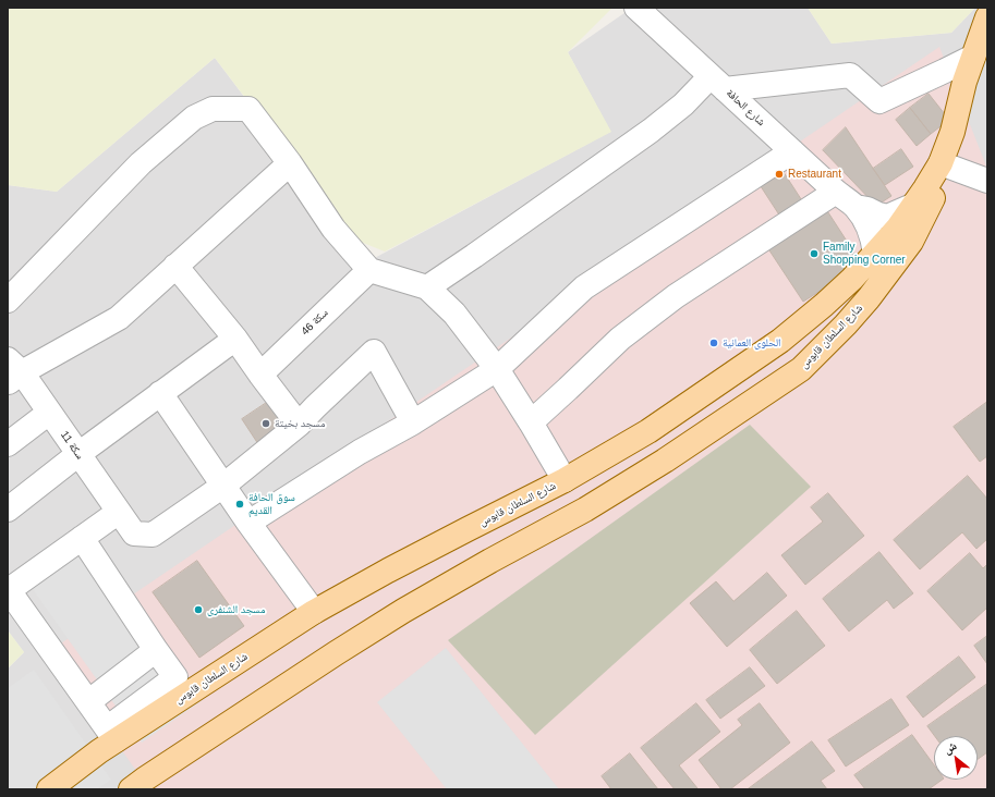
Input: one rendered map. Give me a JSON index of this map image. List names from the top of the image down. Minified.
{"streets":{"main road":["شارع السلطان قابوس"],"street":["شارع الحافة","سكة 46","سكة 11"]},"crossings":[["شارع الحافة","شارع السلطان قابوس"]],"places":["Restaurant","Family Shopping Corner","الحلوى العمانية","مسجد بخيتة","سوق الحافة القديم","مسجد الشنفرى"],"north":"top left"}
